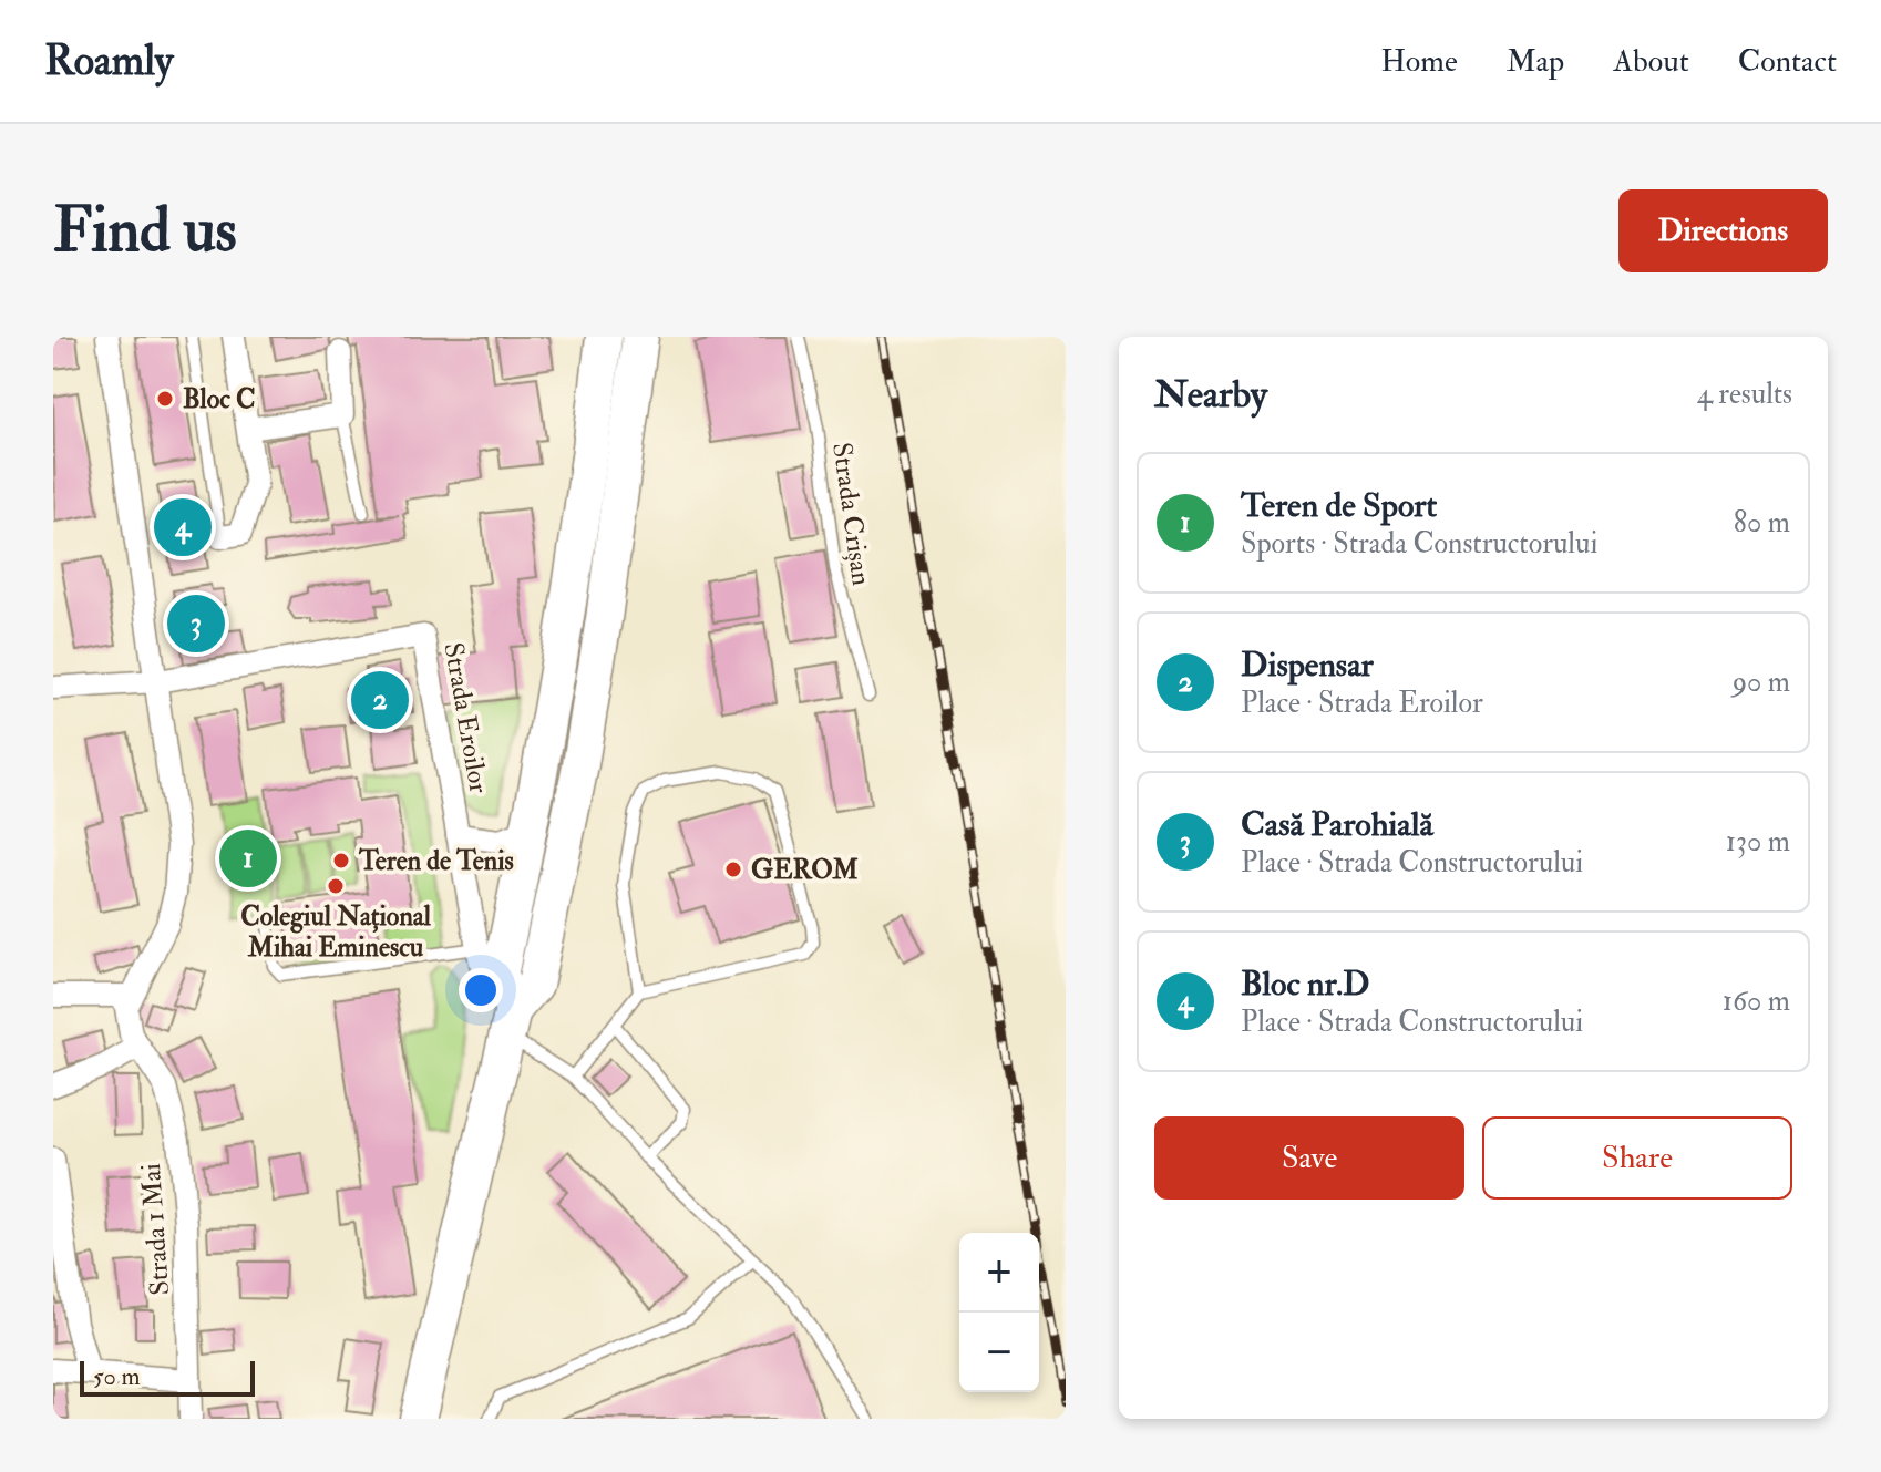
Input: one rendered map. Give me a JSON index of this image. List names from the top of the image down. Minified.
{"streets":{"street":["Strada Eroilor","Strada 1 Mai"],"lane":["Strada Crișan"]},"places":["Bloc C","Teren de Tenis","GEROM","Colegiul Național Mihai Eminescu"],"scale_bar":"50 m","page":{"header":"Roamly","nav":["Home","Map","About","Contact"],"buttons":["Directions",["Save","Share"]],"title":"Find us","heading":["Nearby","4 results"],"list":[{"mark":"1","name":"Teren de Sport","note":"Sports · Strada Constructorului","value":"80 m"},{"mark":"2","name":"Dispensar","note":"Place · Strada Eroilor","value":"90 m"},{"mark":"3","name":"Casă Parohială","note":"Place · Strada Constructorului","value":"130 m"},{"mark":"4","name":"Bloc nr.D","note":"Place · Strada Constructorului","value":"160 m"}],"pins":["4","3","2","1"],"map_buttons":["+","−"],"scale":"50 m"}}
